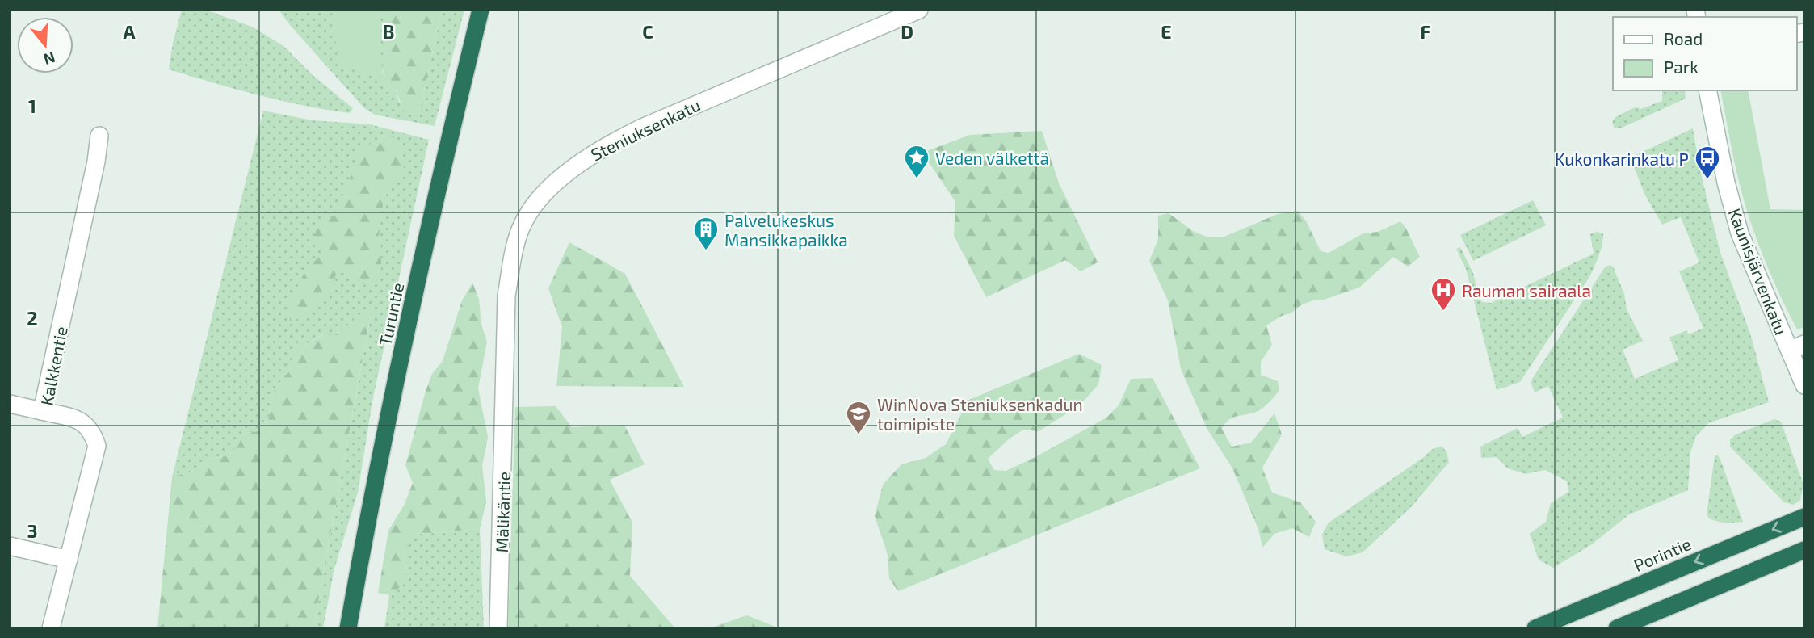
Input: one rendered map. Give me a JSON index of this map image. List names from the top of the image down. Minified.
{"streets":{"highway":["Turuntie","Porintie"],"street":["Steniuksenkatu","Kaunisjärvenkatu","Kalkkentie","Mälikäntie"]},"crossings":[["Steniuksenkatu","Mälikäntie"]],"places":{"place":["Veden välkettä"],"bus stop":["Kukonkarinkatu P"],"building":["Palvelukeskus Mansikkapaikka"],"hospital":["Rauman sairaala"],"school or university":["WinNova Steniuksenkadun toimipiste"]},"legend":["Road","Park"],"north":"bottom","grid":{"columns":["A","B","C","D","E","F"],"rows":["1","2","3"]}}
